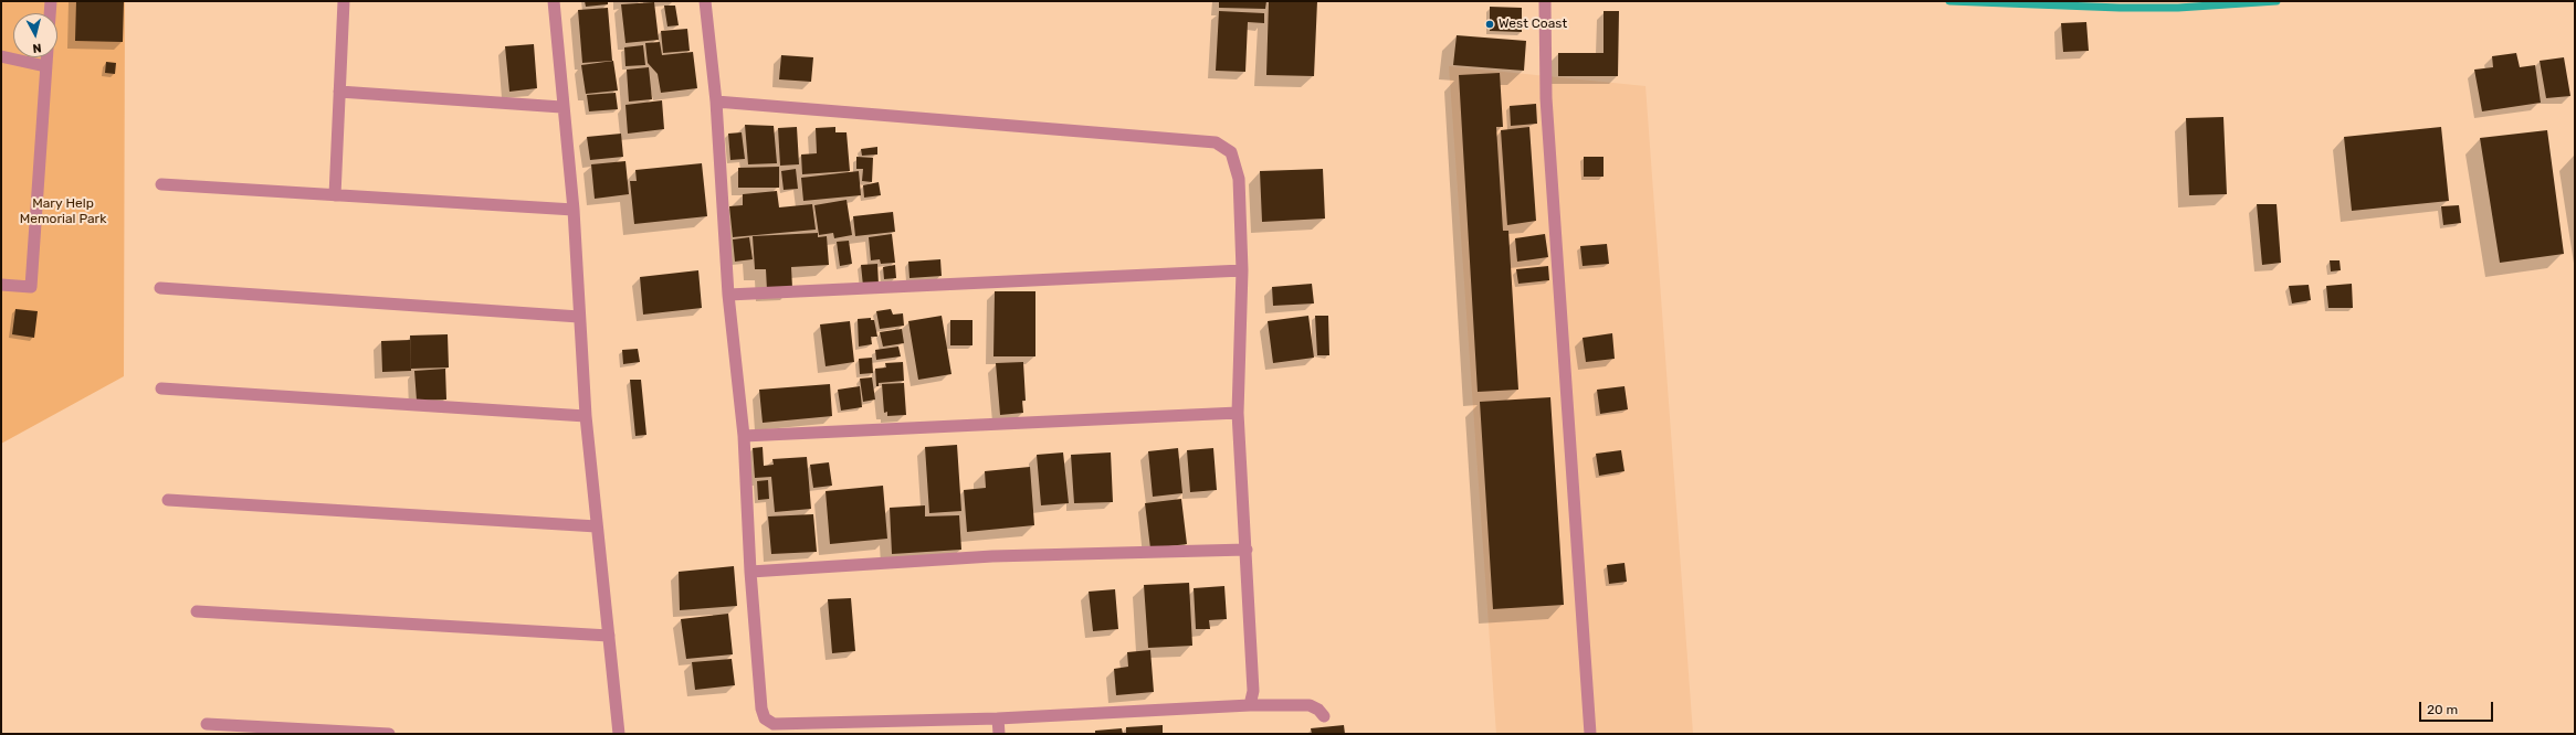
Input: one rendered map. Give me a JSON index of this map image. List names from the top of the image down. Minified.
{"parks":["Mary Help Memorial Park"],"places":["West Coast"],"scale_bar":"20 m","north":"bottom"}
